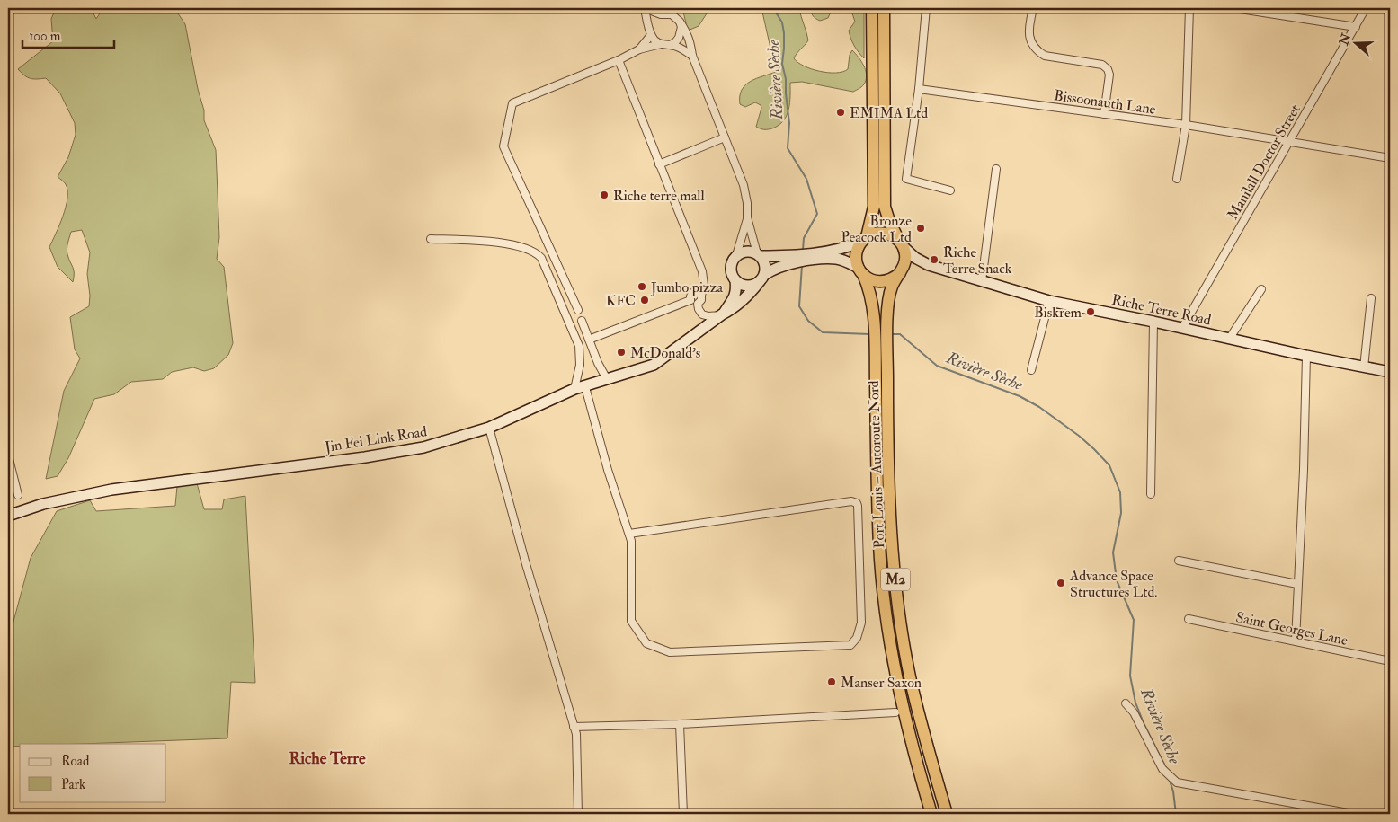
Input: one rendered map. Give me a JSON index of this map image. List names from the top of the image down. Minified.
{"streets":{"highway":["Port Louis – Autoroute Nord","M2"],"main road":["Riche Terre Road","Jin Fei Link Road"],"street":["Bissoonauth Lane","Manilall Doctor Street","Saint Georges Lane"]},"crossings":[["Bissoonauth Lane","Manilall Doctor Street"],["Manilall Doctor Street","Riche Terre Road"],["Port Louis – Autoroute Nord","M2"]],"districts":["Riche Terre"],"water":["Rivière Sèche"],"places":["EMIMA Ltd","Riche terre mall","Bronze Peacock Ltd","Riche Terre Snack","Jumbo pizza","KFC","Biskrem","McDonald's","Advance Space Structures Ltd.","Manser Saxon"],"legend":["Road","Park"],"scale_bar":"100 m","north":"left"}
